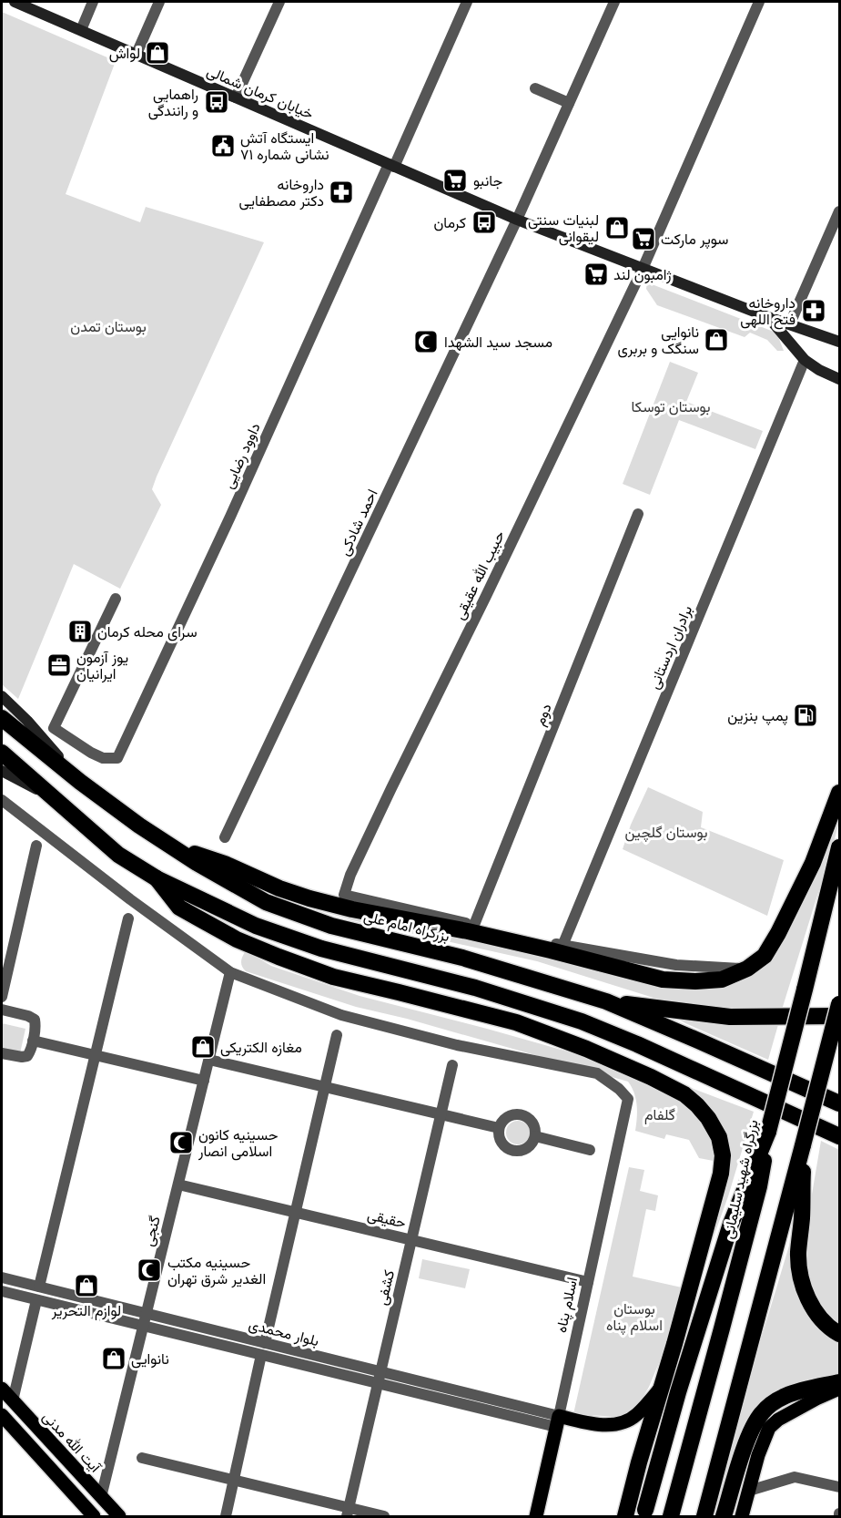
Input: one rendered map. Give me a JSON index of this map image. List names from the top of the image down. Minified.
{"streets":{"highway":["بزرگراه امام علی","بزرگراه شهید سلیمانی"],"main road":["خیابان کرمان شمالی","اسلام پناه","آیت الله مدنی"],"street":["داوود رضایی","احمد شادکی","حبیب الله عقیقی","برادران اردستانی","دوم","حقیقی","گنجی","کشفی","بلوار محمدی"]},"crossings":[["خیابان کرمان شمالی","داوود رضایی"],["خیابان کرمان شمالی","احمد شادکی"],["خیابان کرمان شمالی","حبیب الله عقیقی"],["حبیب الله عقیقی","دوم"],["حقیقی","گنجی"],["حقیقی","کشفی"],["حقیقی","اسلام پناه"],["گنجی","اسلام پناه"],["گنجی","بلوار محمدی"],["گنجی","آیت الله مدنی"],["کشفی","بلوار محمدی"],["اسلام پناه","بلوار محمدی"]],"parks":["بوستان تمدن","بوستان توسکا","بوستان گلچین","گلفام","بوستان اسلام پناه"],"places":{"shop":["لواش","لبنیات سنتی لیقوانی","نانوایی سنگک و بربری","مغازه الکتریکی","لوازم التحریر","نانوایی"],"bus stop":["راهمایی و رانندگی","کرمان"],"public building":["ایستگاه آتش نشانی شماره ۷۱"],"supermarket":["جانبو","سوپر مارکت","ژامبون لند"],"pharmacy":["داروخانه دکتر مصطفایی","داروخانه فتح اللهی"],"mosque":["مسجد سید الشهدا","حسینیه کانون اسلامی انصار","حسینیه مکتب الغدیر شرق تهران"],"building":["سرای محله کرمان"],"office":["یوز آزمون ایرانیان"],"fuel station":["پمپ بنزین"]}}
